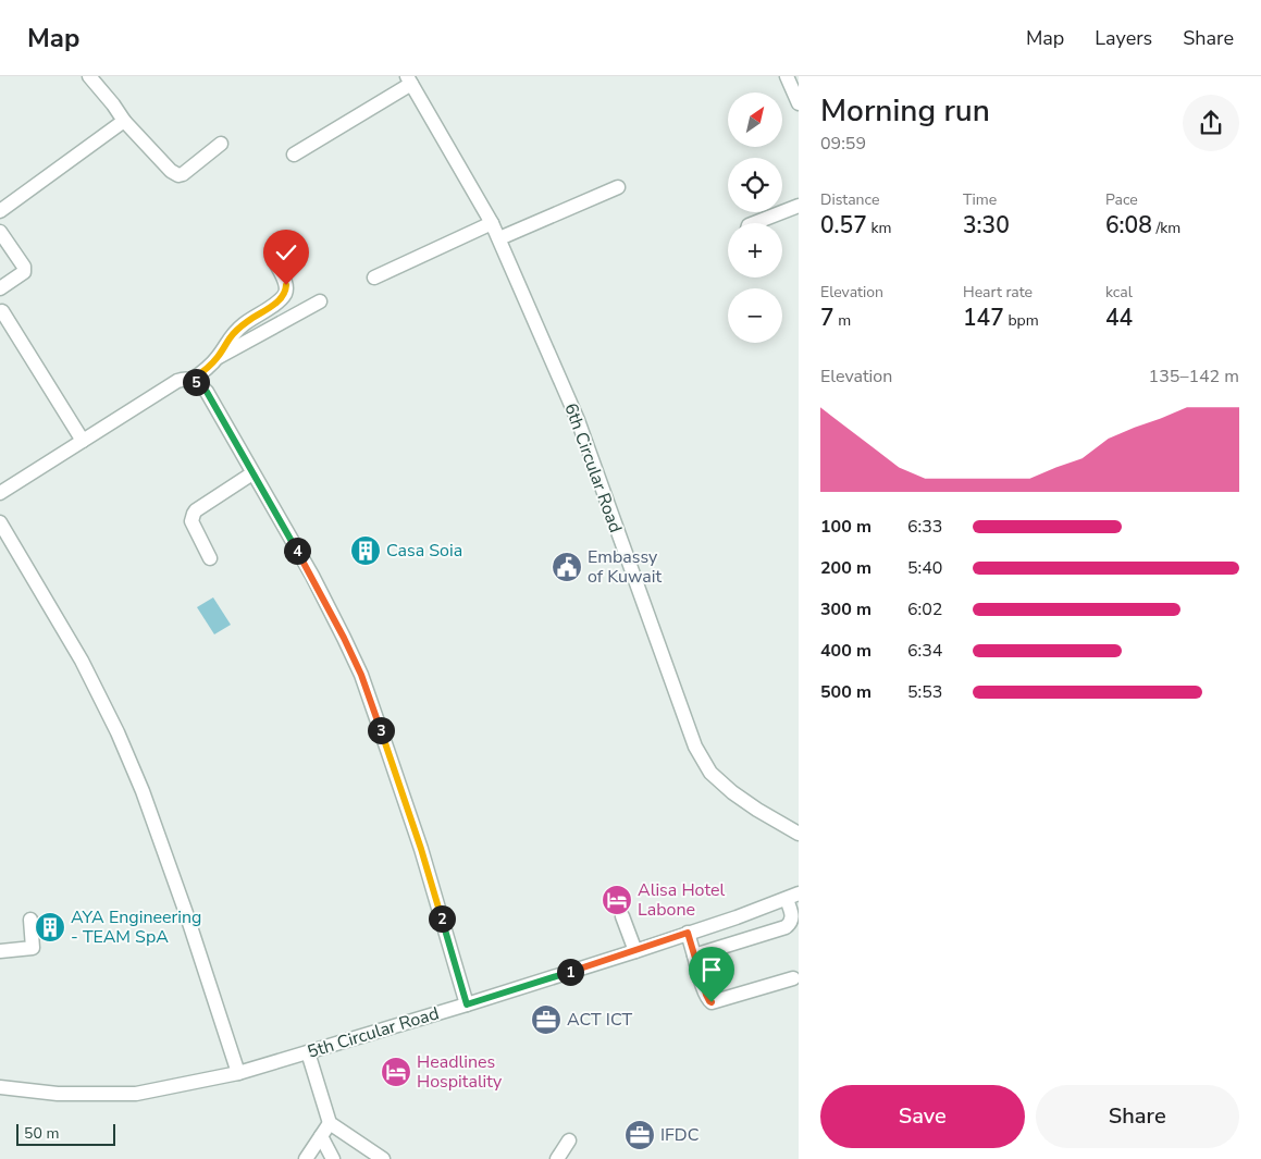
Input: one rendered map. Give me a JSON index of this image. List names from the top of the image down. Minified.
{"streets":{"street":["6th Circular Road","5th Circular Road"]},"places":{"building":["Casa Soia","AYA Engineering - TEAM SpA"],"public building":["Embassy of Kuwait"],"hotel":["Alisa Hotel Labone","Headlines Hospitality"],"office":["ACT ICT","IFDC"]},"scale_bar":"50 m","north":"top right","page":{"header":"Map","nav":["Map","Layers","Share"],"heading":["Morning run","09:59"],"map_buttons":["+","−"],"stats":[["Distance","0.57 km"],["Time","3:30"],["Pace","6:08 /km"],["Elevation","7 m"],["Heart rate","147 bpm"],["kcal","44"]],"chart":["Elevation","135–142 m"],"pins":["5","4","3","2","1"],"list":[{"name":"100 m","note":"6:33"},{"name":"200 m","note":"5:40"},{"name":"300 m","note":"6:02"},{"name":"400 m","note":"6:34"},{"name":"500 m","note":"5:53"}],"buttons":["Save","Share"],"scale":"50 m"}}
